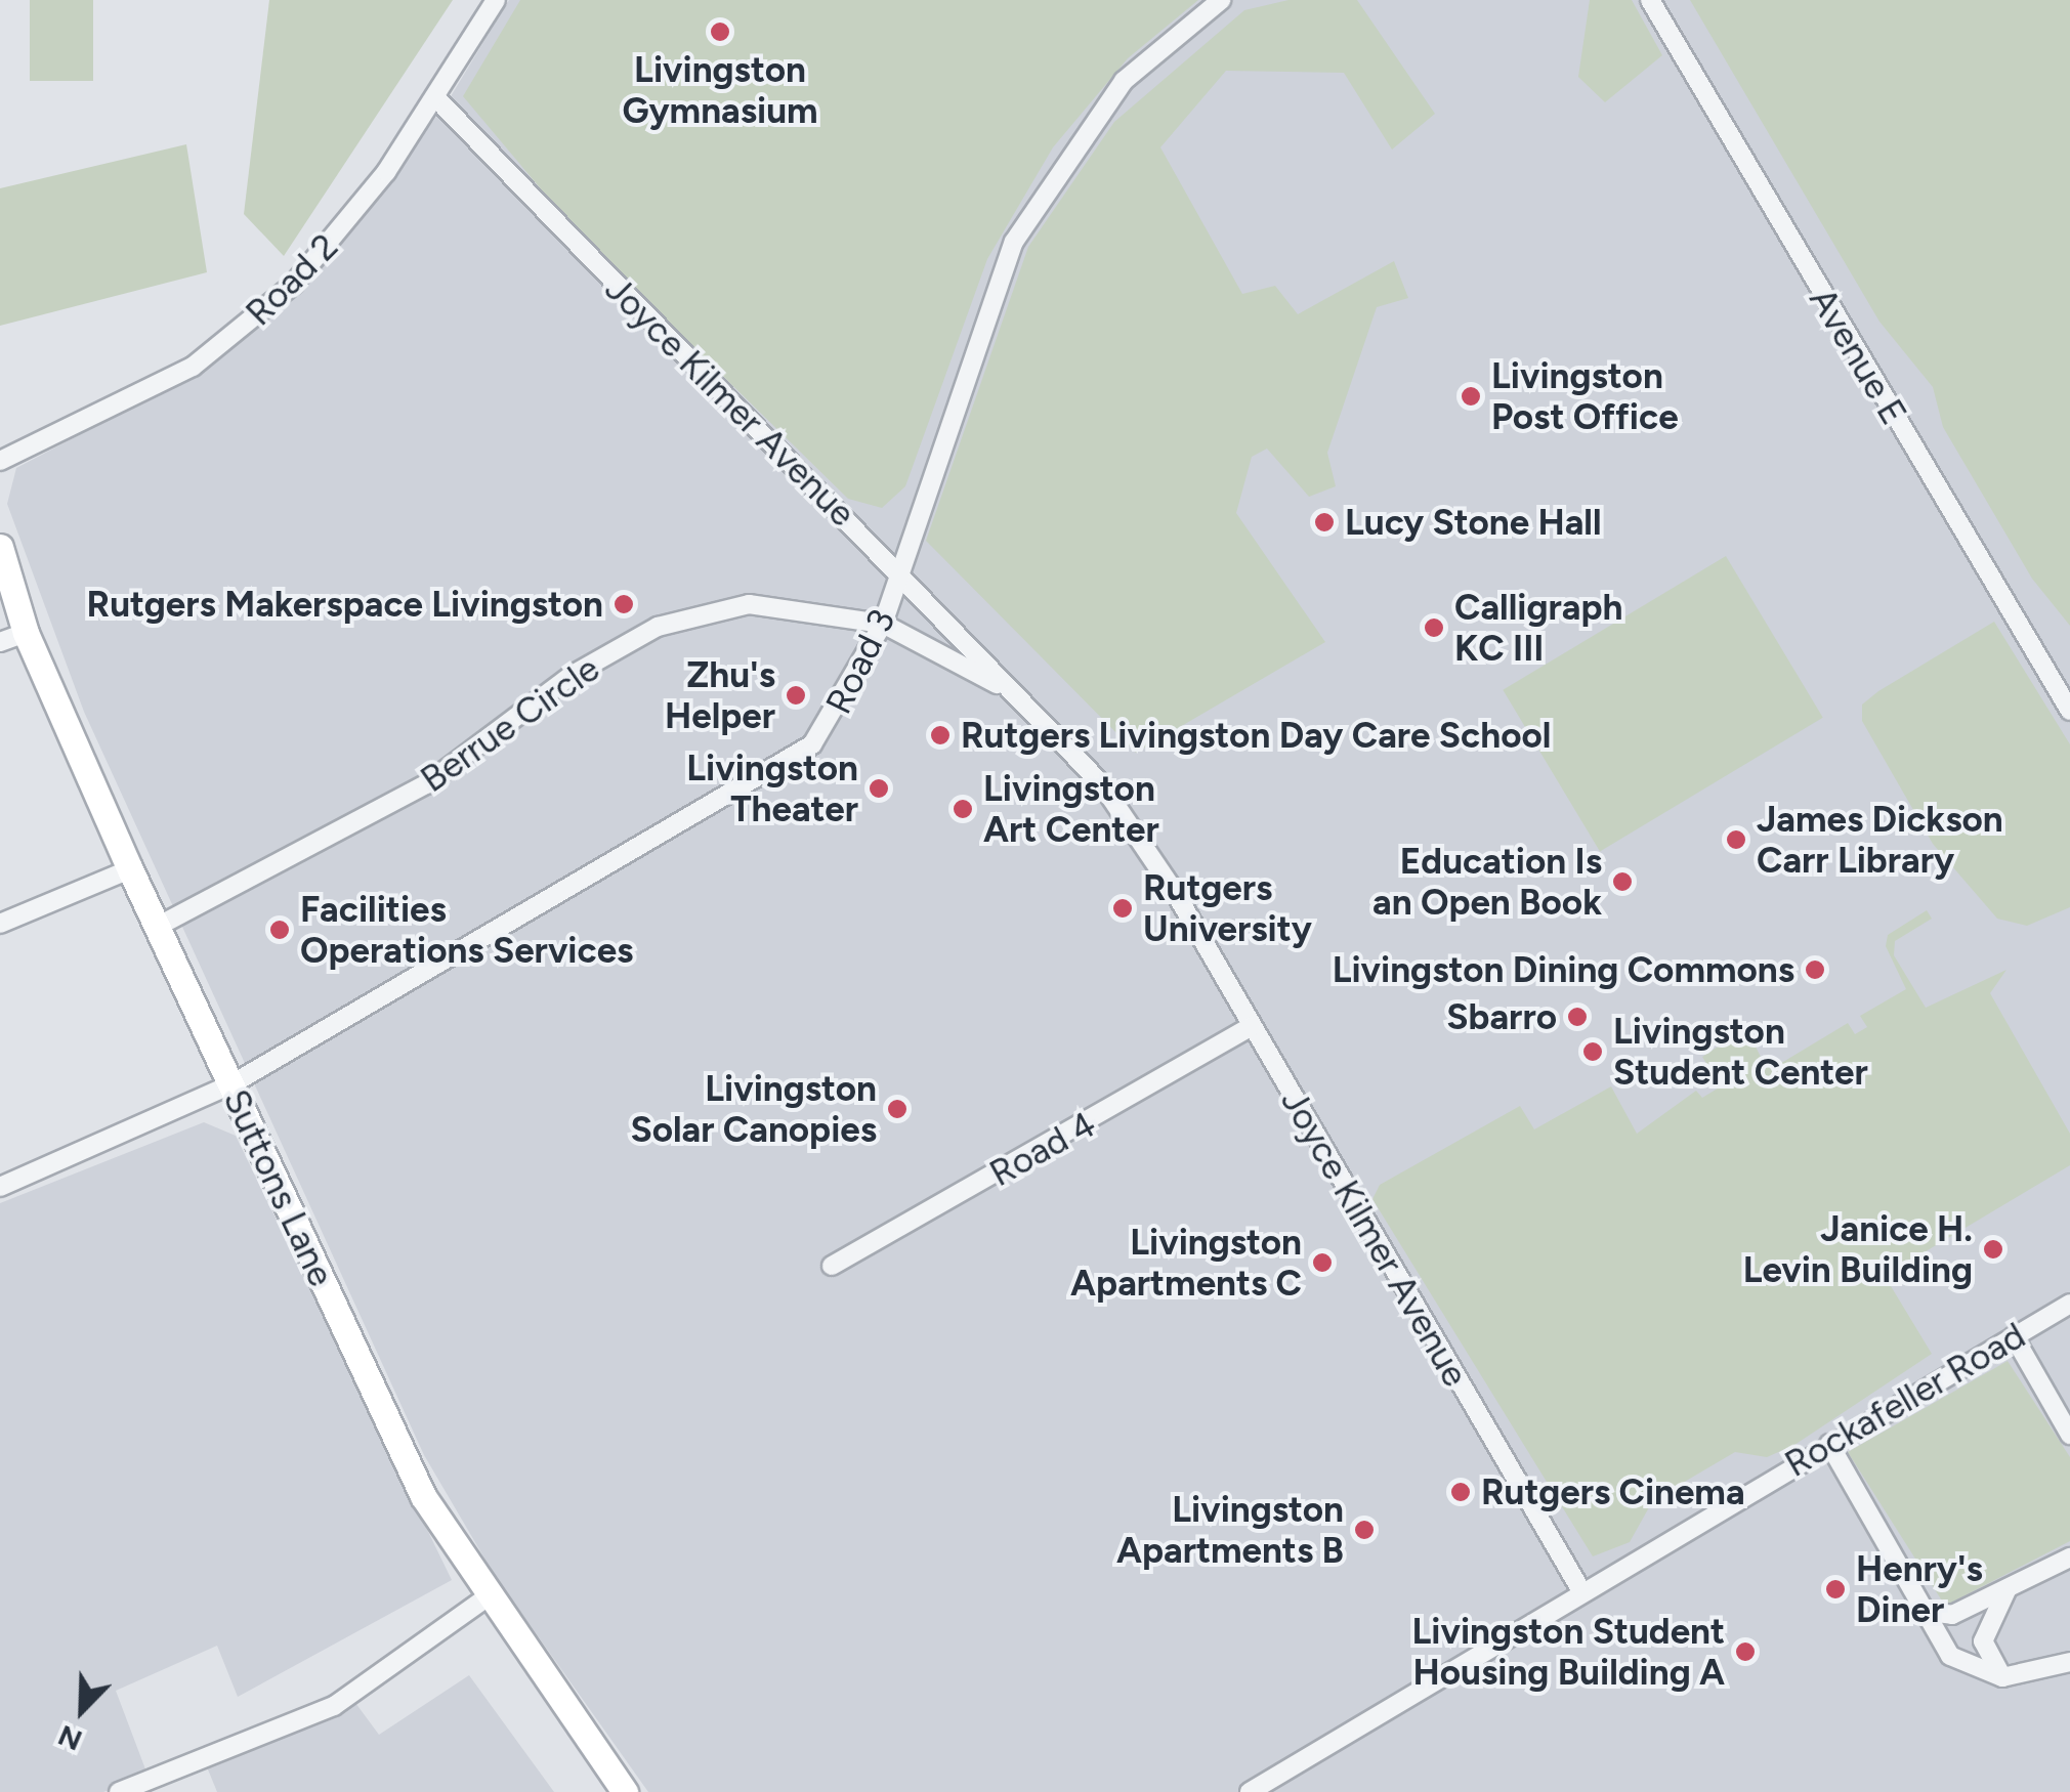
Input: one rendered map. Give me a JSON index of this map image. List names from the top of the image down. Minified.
{"streets":{"street":["Road 2","Avenue E","Joyce Kilmer Avenue","Road 3","Berrue Circle","Road 4","Suttons Lane","Rockafeller Road"]},"crossings":[["Road 2","Joyce Kilmer Avenue"],["Joyce Kilmer Avenue","Road 3"],["Joyce Kilmer Avenue","Berrue Circle"],["Joyce Kilmer Avenue","Road 4"],["Joyce Kilmer Avenue","Rockafeller Road"],["Road 3","Berrue Circle"],["Road 3","Suttons Lane"],["Berrue Circle","Suttons Lane"]],"places":["Livingston Gymnasium","Livingston Post Office","Lucy Stone Hall","Rutgers Makerspace Livingston","Calligraph KC III","Zhu's Helper","Rutgers Livingston Day Care School","Livingston Theater","Livingston Art Center","James Dickson Carr Library","Education Is an Open Book","Rutgers University","Facilities Operations Services","Livingston Dining Commons","Sbarro","Livingston Student Center","Livingston Solar Canopies","Janice H. Levin Building","Livingston Apartments C","Rutgers Cinema","Livingston Apartments B","Henry's Diner","Livingston Student Housing Building A"],"north":"bottom left"}
